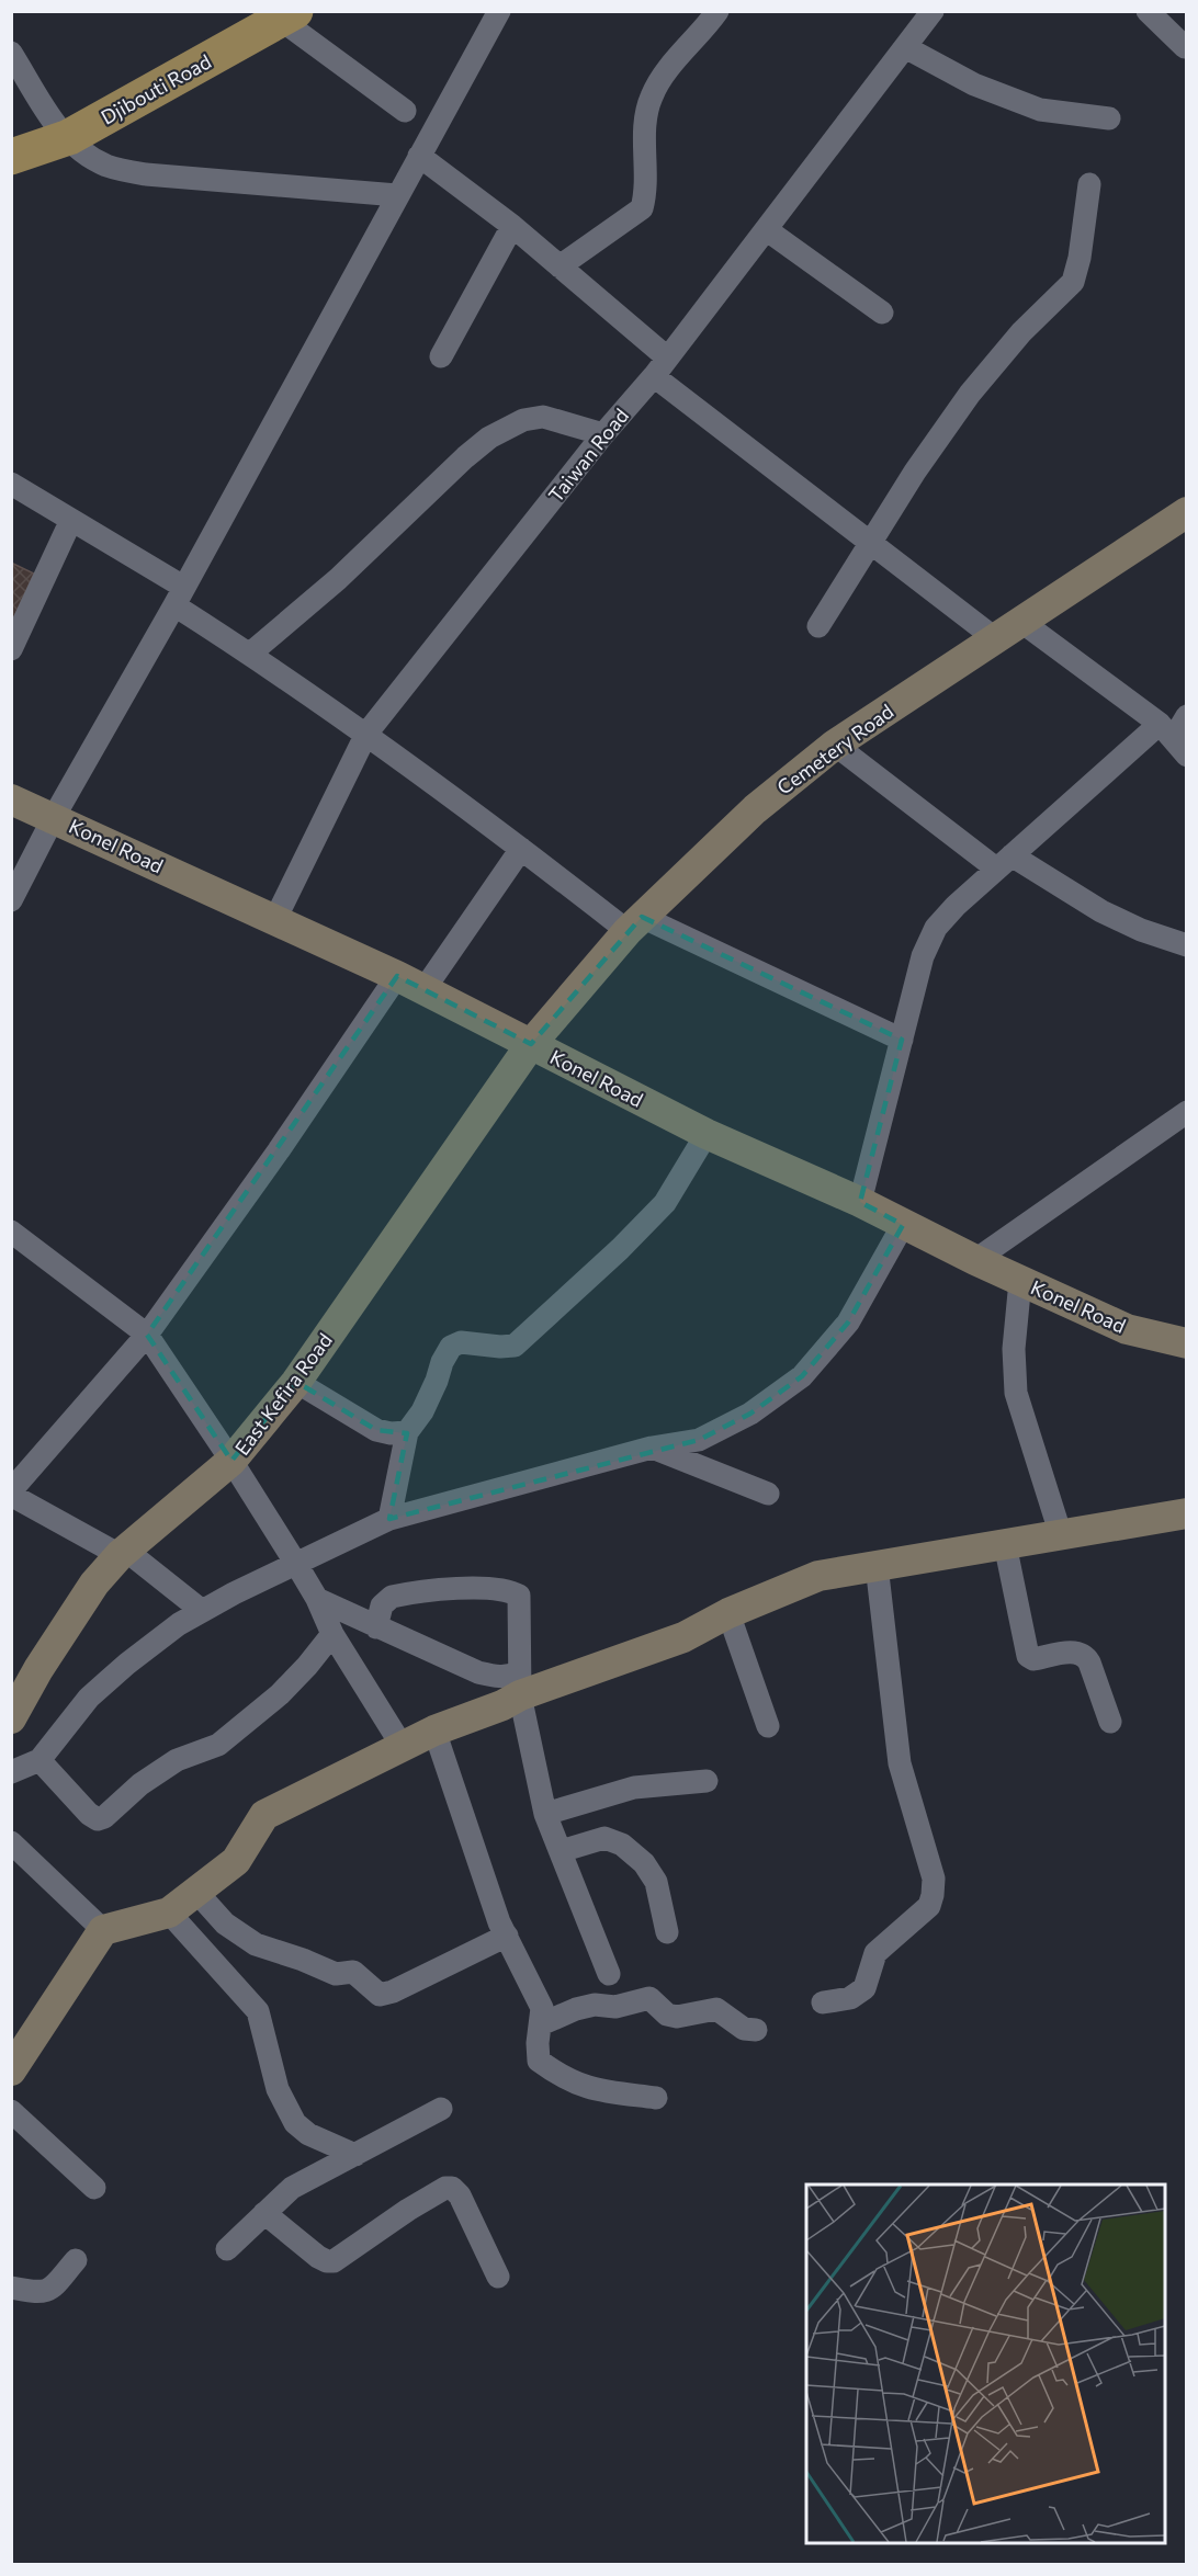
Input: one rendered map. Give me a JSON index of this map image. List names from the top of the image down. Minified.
{"streets":{"main road":["Djibouti Road"],"street":["Taiwan Road","Cemetery Road","Konel Road","East Kefira Road"]},"crossings":[["Taiwan Road","Konel Road"],["Cemetery Road","Konel Road"],["Cemetery Road","East Kefira Road"],["Konel Road","East Kefira Road"]]}
